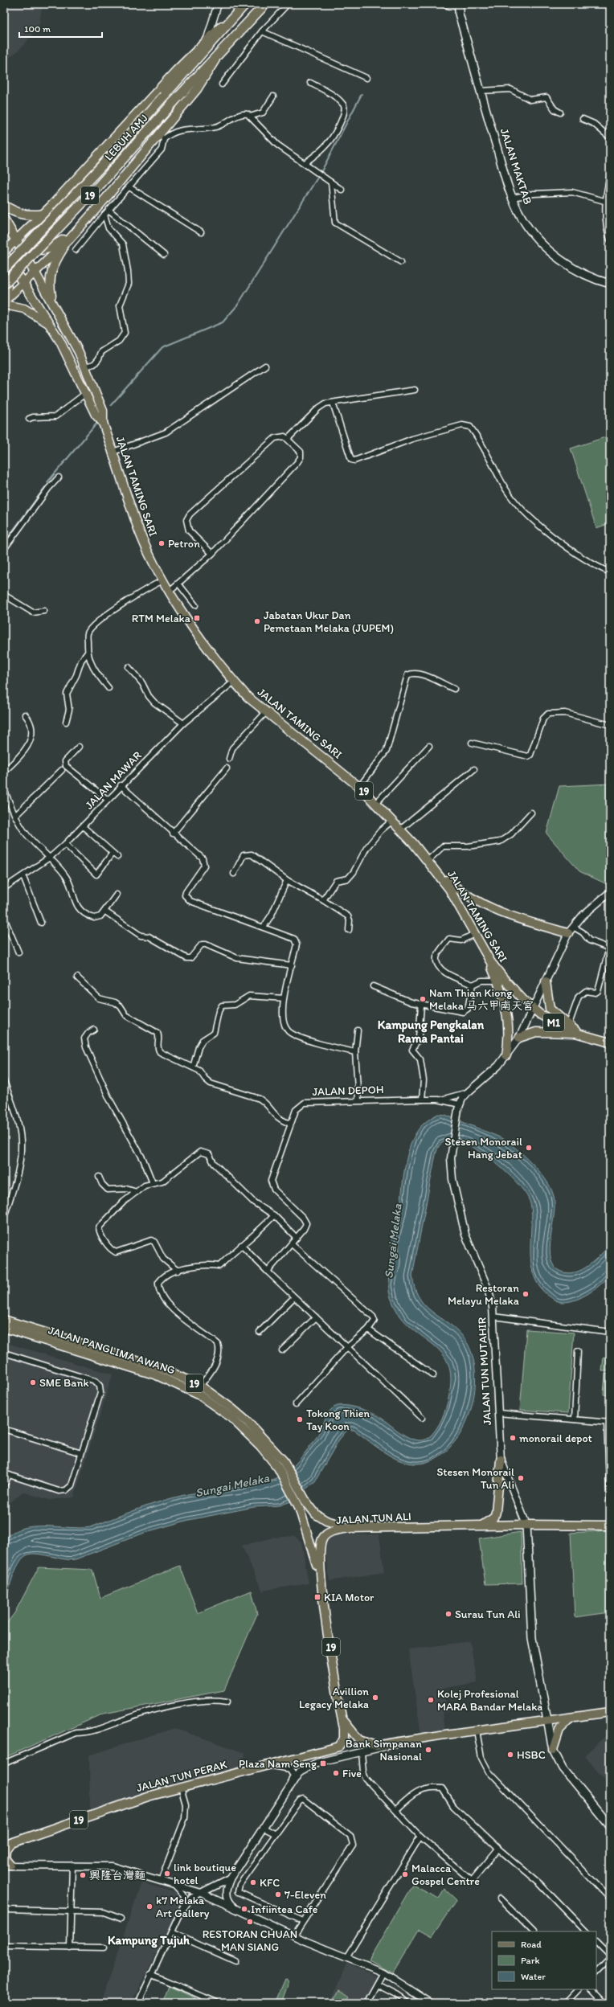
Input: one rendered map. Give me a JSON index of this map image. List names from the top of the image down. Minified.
{"streets":{"highway":["LEBUH AMJ","19"],"main road":["JALAN MAKTAB","JALAN TAMING SARI","M1","JALAN PANGLIMA AWANG","JALAN TUN MUTAHIR","JALAN TUN ALI","JALAN TUN PERAK"],"street":["JALAN MAWAR","JALAN DEPOH"]},"crossings":[["JALAN TAMING SARI","JALAN MAWAR"],["JALAN TAMING SARI","M1"],["JALAN TAMING SARI","JALAN TUN MUTAHIR"],["M1","JALAN TUN MUTAHIR"],["JALAN DEPOH","JALAN TUN MUTAHIR"],["JALAN PANGLIMA AWANG","JALAN TUN ALI"],["JALAN TUN MUTAHIR","JALAN TUN ALI"],["JALAN TUN ALI","JALAN TUN PERAK"]],"districts":["Kampung Pengkalan Rama Pantai","Kampung Tujuh"],"water":["Sungai Melaka"],"places":{"other":["Petron","Jabatan Ukur Dan Pemetaan Melaka (JUPEM)","Nam Thian Kiong Melaka 马六甲南天宮","Stesen Monorail Hang Jebat","Restoran Melayu Melaka","SME Bank","Tokong Thien Tay Koon","monorail depot","Stesen Monorail Tun Ali","Surau Tun Ali","Avillion Legacy Melaka","Kolej Profesional MARA Bandar Melaka","Bank Simpanan Nasional","HSBC","Five","link boutique hotel","Malacca Gospel Centre","興隆台灣麵","KFC","7-Eleven","k7 Melaka Art Gallery","Infiintea Cafe","RESTORAN CHUAN MAN SIANG"],"transit":["RTM Melaka","KIA Motor","Plaza Nam Seng"]},"legend":["Road","Park","Water"],"scale_bar":"100 m"}
